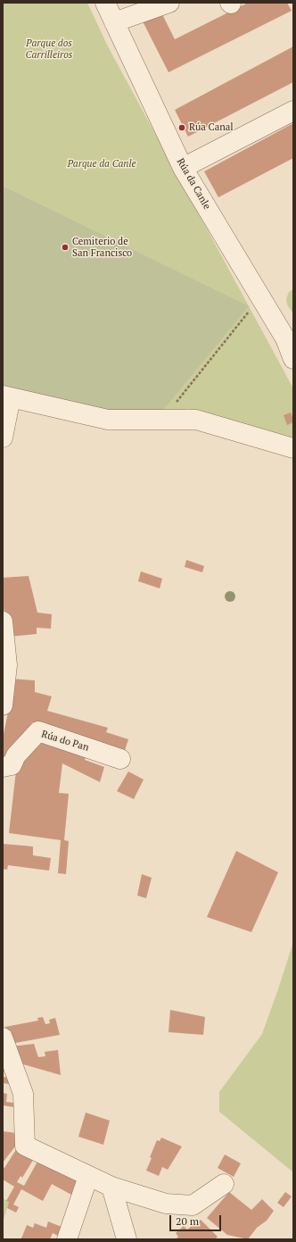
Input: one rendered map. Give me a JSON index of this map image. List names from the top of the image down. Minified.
{"streets":{"street":["Rúa da Canle","Rúa do Pan"]},"parks":["Parque dos Carrilleiros","Parque da Canle"],"places":["Rúa Canal","Cemiterio de San Francisco"],"scale_bar":"20 m"}
